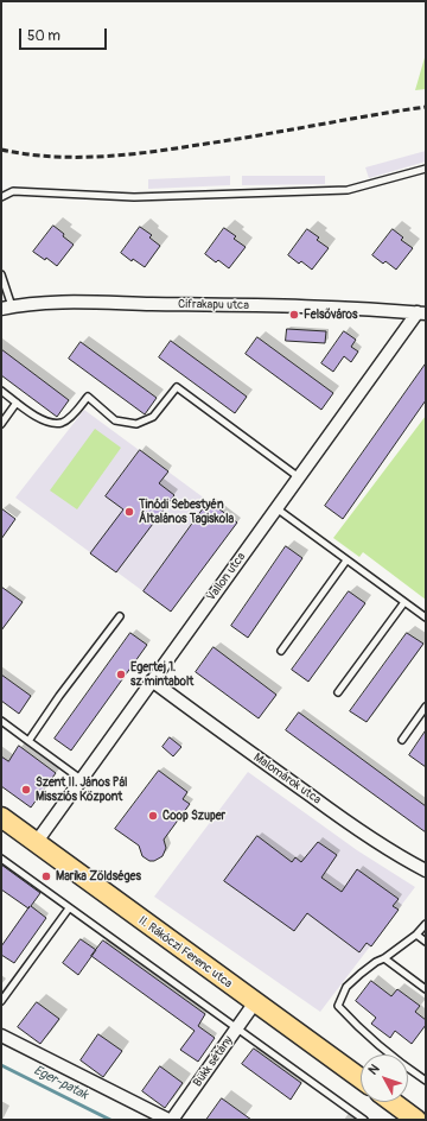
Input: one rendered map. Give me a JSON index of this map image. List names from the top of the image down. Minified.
{"streets":{"main road":["II. Rákóczi Ferenc utca"],"street":["Cifrakapu utca","Vallon utca","Malomárok utca","Bükk sétány"]},"crossings":[["Cifrakapu utca","Vallon utca"],["Vallon utca","Malomárok utca"],["Vallon utca","II. Rákóczi Ferenc utca"],["II. Rákóczi Ferenc utca","Bükk sétány"]],"water":["Eger-patak"],"places":["Felsőváros","Tinódi Sebestyén Általános Tagiskola","Egertej 1. sz mintabolt","Szent II. János Pál Missziós Központ","Coop Szuper","Marika Zöldséges"],"scale_bar":"50 m","north":"top left"}
